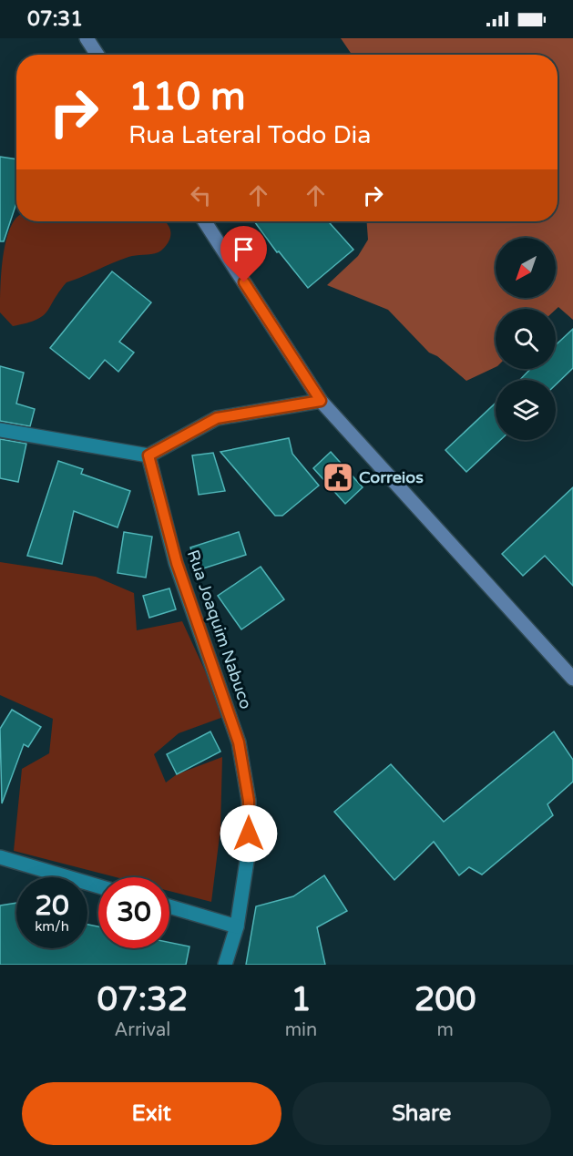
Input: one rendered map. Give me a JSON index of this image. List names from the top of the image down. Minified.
{"streets":{"street":["Rua Joaquim Nabuco"]},"places":{"public building":["Correios"]},"north":"bottom left","page":{"status":"07:31","turn":["110 m","Rua Lateral Todo Dia"],"speed":"20 km/h","limit":"30","eta":["07:32","Arrival","1","min","200","m"],"buttons":["Exit","Share"]}}
